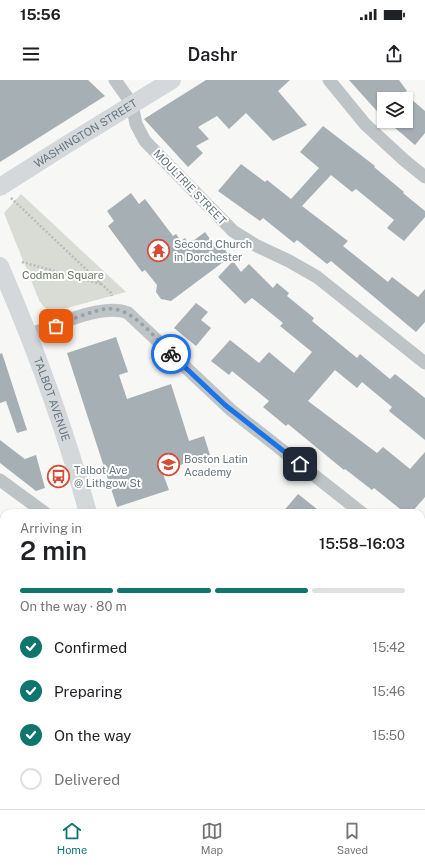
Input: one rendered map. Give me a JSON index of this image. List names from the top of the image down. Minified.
{"streets":{"main road":["WASHINGTON STREET","TALBOT AVENUE"],"street":["MOULTRIE STREET"]},"crossings":[["WASHINGTON STREET","MOULTRIE STREET"]],"parks":["Codman Square"],"places":{"temple":["Second Church in Dorchester"],"school or university":["Boston Latin Academy"],"bus stop":["Talbot Ave @ Lithgow St"]},"page":{"status":"15:56","header":"Dashr","heading":["2 min","Arriving in","15:58–16:03"],"bar":"On the way · 80 m","list":[["Confirmed","15:42"],["Preparing","15:46"],["On the way","15:50"],"Delivered"],"tabs":["Home","Map","Saved"]}}
